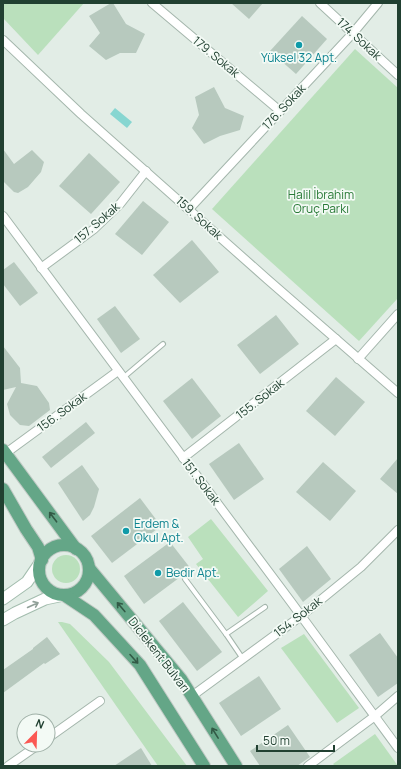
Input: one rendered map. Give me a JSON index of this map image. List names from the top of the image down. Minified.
{"streets":{"main road":["Diclekent Bulvarı"],"street":["174. Sokak","179. Sokak","176. Sokak","159. Sokak","157. Sokak","155. Sokak","156. Sokak","151. Sokak","154. Sokak"]},"crossings":[["174. Sokak","176. Sokak"],["179. Sokak","176. Sokak"],["176. Sokak","159. Sokak"],["159. Sokak","157. Sokak"],["159. Sokak","155. Sokak"],["157. Sokak","151. Sokak"],["155. Sokak","151. Sokak"],["156. Sokak","151. Sokak"],["151. Sokak","154. Sokak"],["154. Sokak","Diclekent Bulvarı"]],"parks":["Halil İbrahim Oruç Parkı"],"places":["Yüksel 32 Apt.","Erdem & Okul Apt.","Bedir Apt."],"scale_bar":"50 m","north":"top right"}
